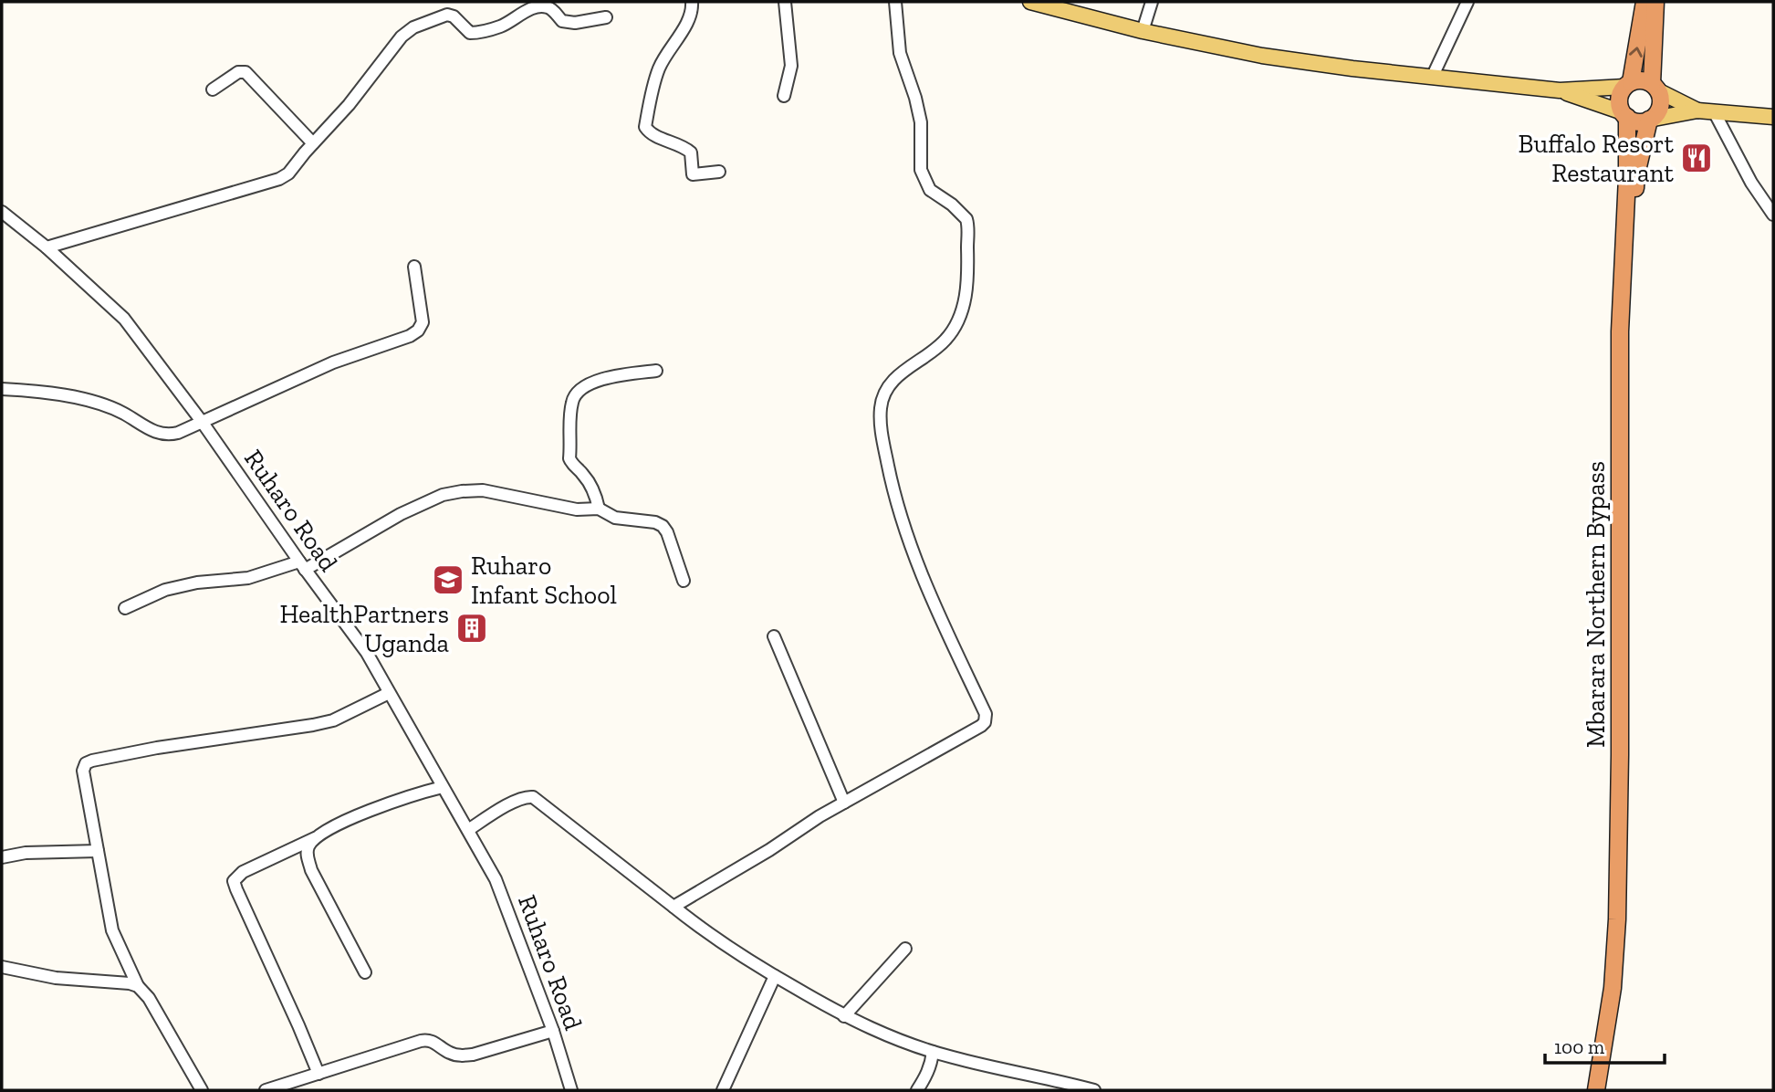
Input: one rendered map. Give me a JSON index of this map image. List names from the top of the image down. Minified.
{"streets":{"highway":["Mbarara Northern Bypass"],"street":["Ruharo Road"]},"places":{"restaurant":["Buffalo Resort Restaurant"],"school or university":["Ruharo Infant School"],"building":["HealthPartners Uganda"]},"scale_bar":"100 m"}
